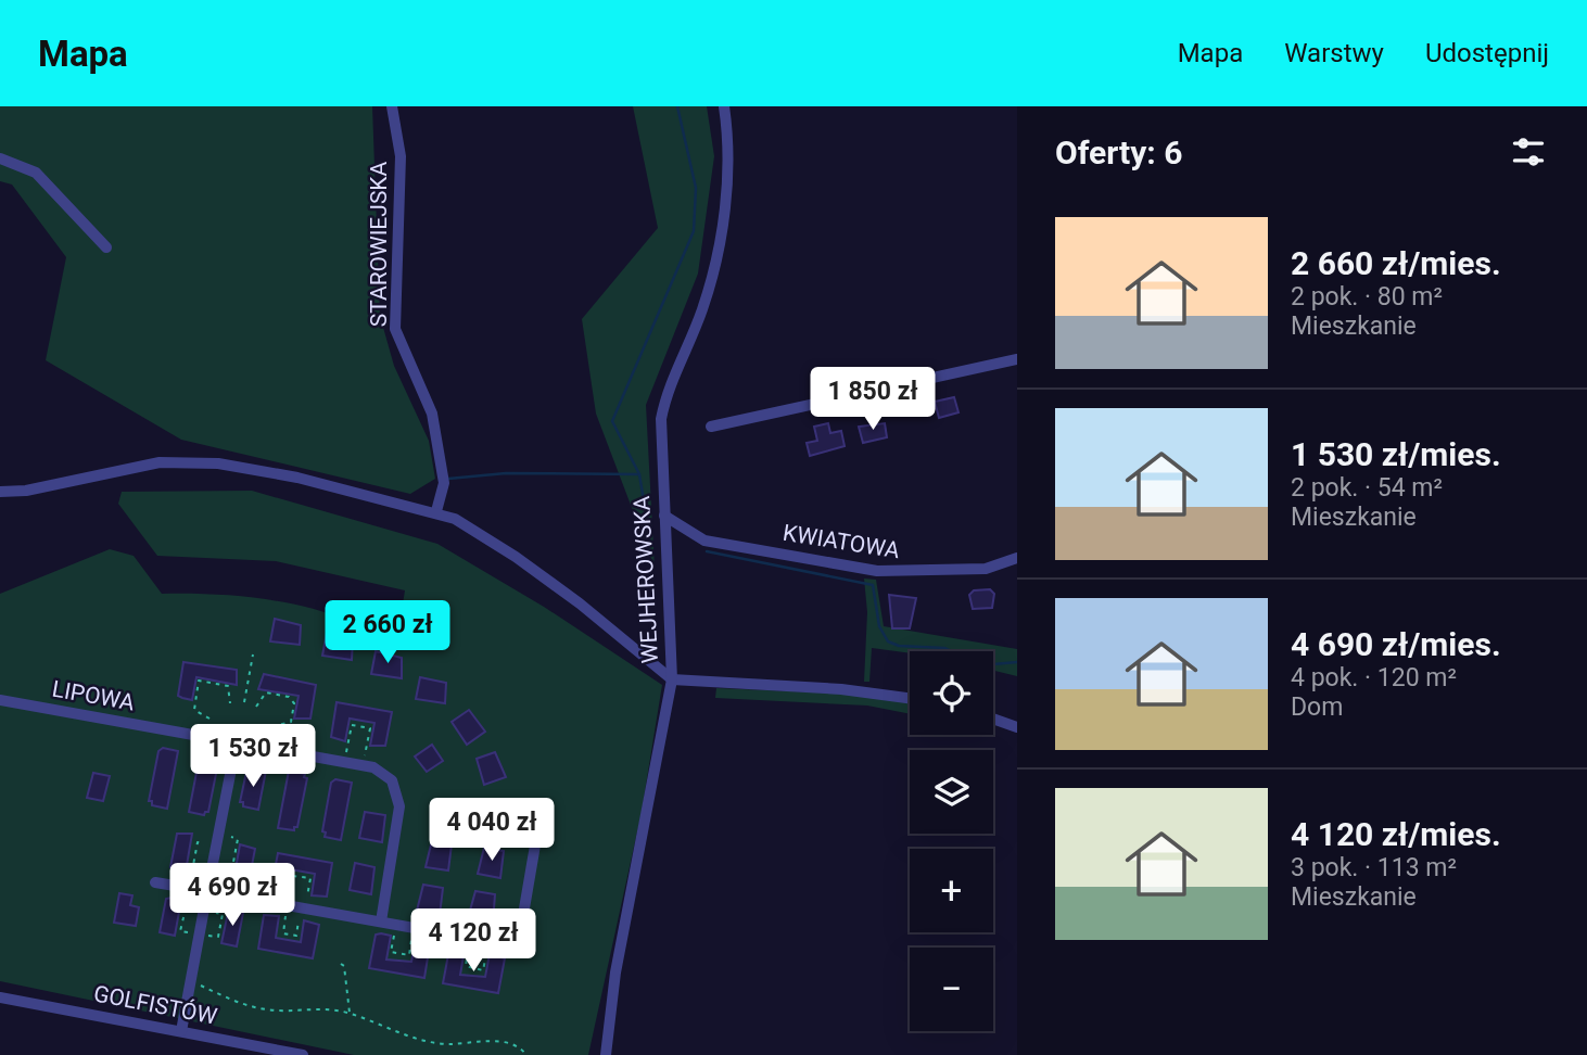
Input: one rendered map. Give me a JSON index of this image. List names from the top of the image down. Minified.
{"streets":{"street":["STAROWIEJSKA","KWIATOWA","WEJHEROWSKA","LIPOWA","GOLFISTÓW"]},"crossings":[["KWIATOWA","WEJHEROWSKA"]],"page":{"header":"Mapa","nav":["Mapa","Warstwy","Udostępnij"],"heading":"Oferty: 6","list":[{"name":"2 660 zł/mies.","note":"2 pok. · 80 m² · Mieszkanie"},{"name":"1 530 zł/mies.","note":"2 pok. · 54 m² · Mieszkanie"},{"name":"4 690 zł/mies.","note":"4 pok. · 120 m² · Dom"},{"name":"4 120 zł/mies.","note":"3 pok. · 113 m² · Mieszkanie"}],"price":["1 850 zł","2 660 zł","1 530 zł","4 040 zł","4 690 zł","4 120 zł"],"map_buttons":["+","−"]}}
